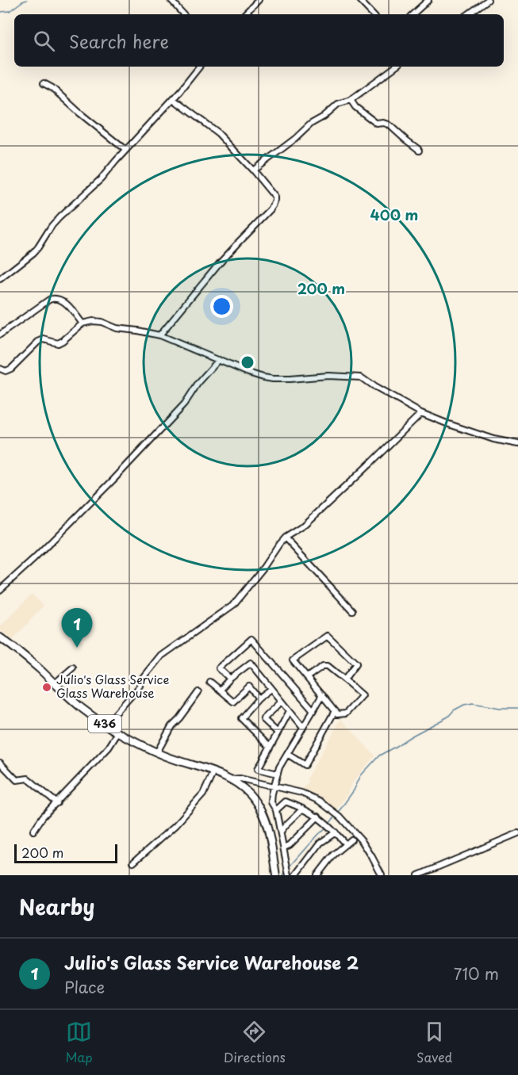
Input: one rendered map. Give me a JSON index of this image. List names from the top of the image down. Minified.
{"streets":{"main road":["436"]},"places":["Julio's Glass Service Glass Warehouse"],"scale_bar":"200 m","page":{"search":"Search here","pins":"1","scale":"200 m","heading":"Nearby","list":[{"mark":"1","name":"Julio's Glass Service Warehouse 2","note":"Place","value":"710 m"}],"nav":["Map","Directions","Saved"]},"rings":["400 m","200 m"]}
